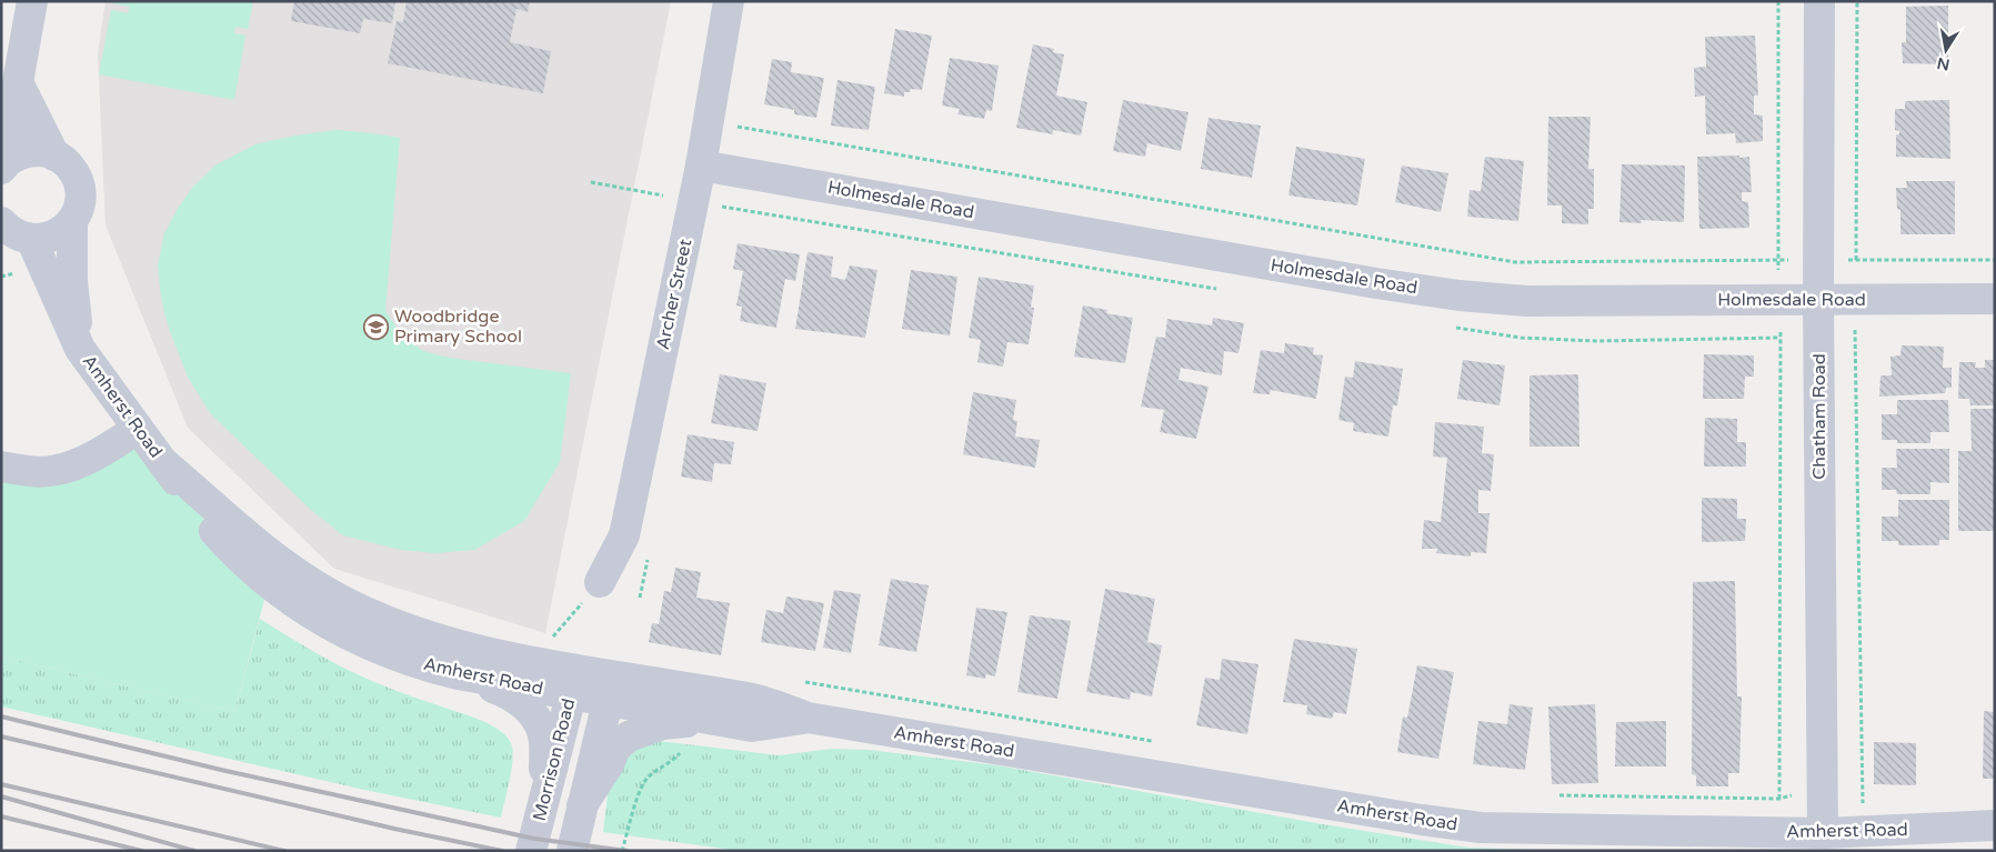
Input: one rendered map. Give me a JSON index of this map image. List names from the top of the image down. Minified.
{"streets":{"street":["Holmesdale Road","Archer Street","Amherst Road","Chatham Road","Morrison Road"]},"crossings":[["Holmesdale Road","Archer Street"],["Holmesdale Road","Chatham Road"],["Amherst Road","Chatham Road"],["Amherst Road","Morrison Road"]],"places":{"school or university":["Woodbridge Primary School"]},"north":"bottom"}
